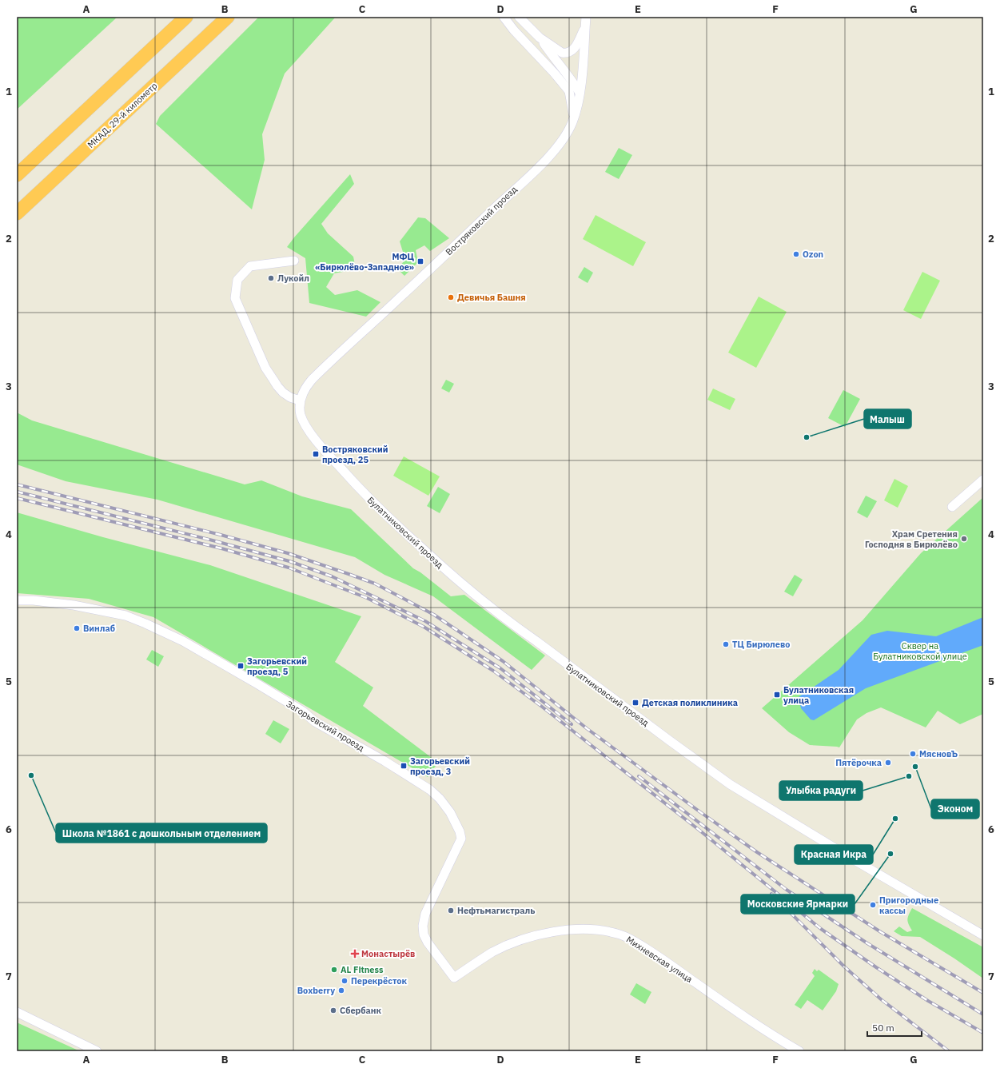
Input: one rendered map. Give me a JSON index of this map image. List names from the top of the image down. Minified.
{"streets":{"highway":["МКАД, 29-й километр"],"street":["Востряковский проезд","Булатниковский проезд","Загорьевский проезд","Михневская улица"]},"crossings":[["Востряковский проезд","Булатниковский проезд"],["Загорьевский проезд","Михневская улица"]],"parks":["Сквер на Булатниковской улице"],"places":{"other":["Ozon","Лукойл","Девичья Башня","Малыш","Храм Сретения Господня в Бирюлёво","Винлаб","ТЦ Бирюлево","МясновЪ","Пятёрочка","Эконом","Школа №1861 с дошкольным отделением","Улыбка радуги","Красная Икра","Московские Ярмарки","Пригородные кассы","Нефтьмагистраль","AL Fitness","Перекрёсток","Boxberry","Сбербанк"],"transit":["МФЦ «Бирюлёво-Западное»","Востряковский проезд, 25","Загорьевский проезд, 5","Булатниковская улица","Детская поликлиника","Загорьевский проезд, 3"],"health":["Монастырёв"]},"scale_bar":"50 m","grid":{"columns":["A","B","C","D","E","F","G"],"rows":["1","2","3","4","5","6","7"]}}
